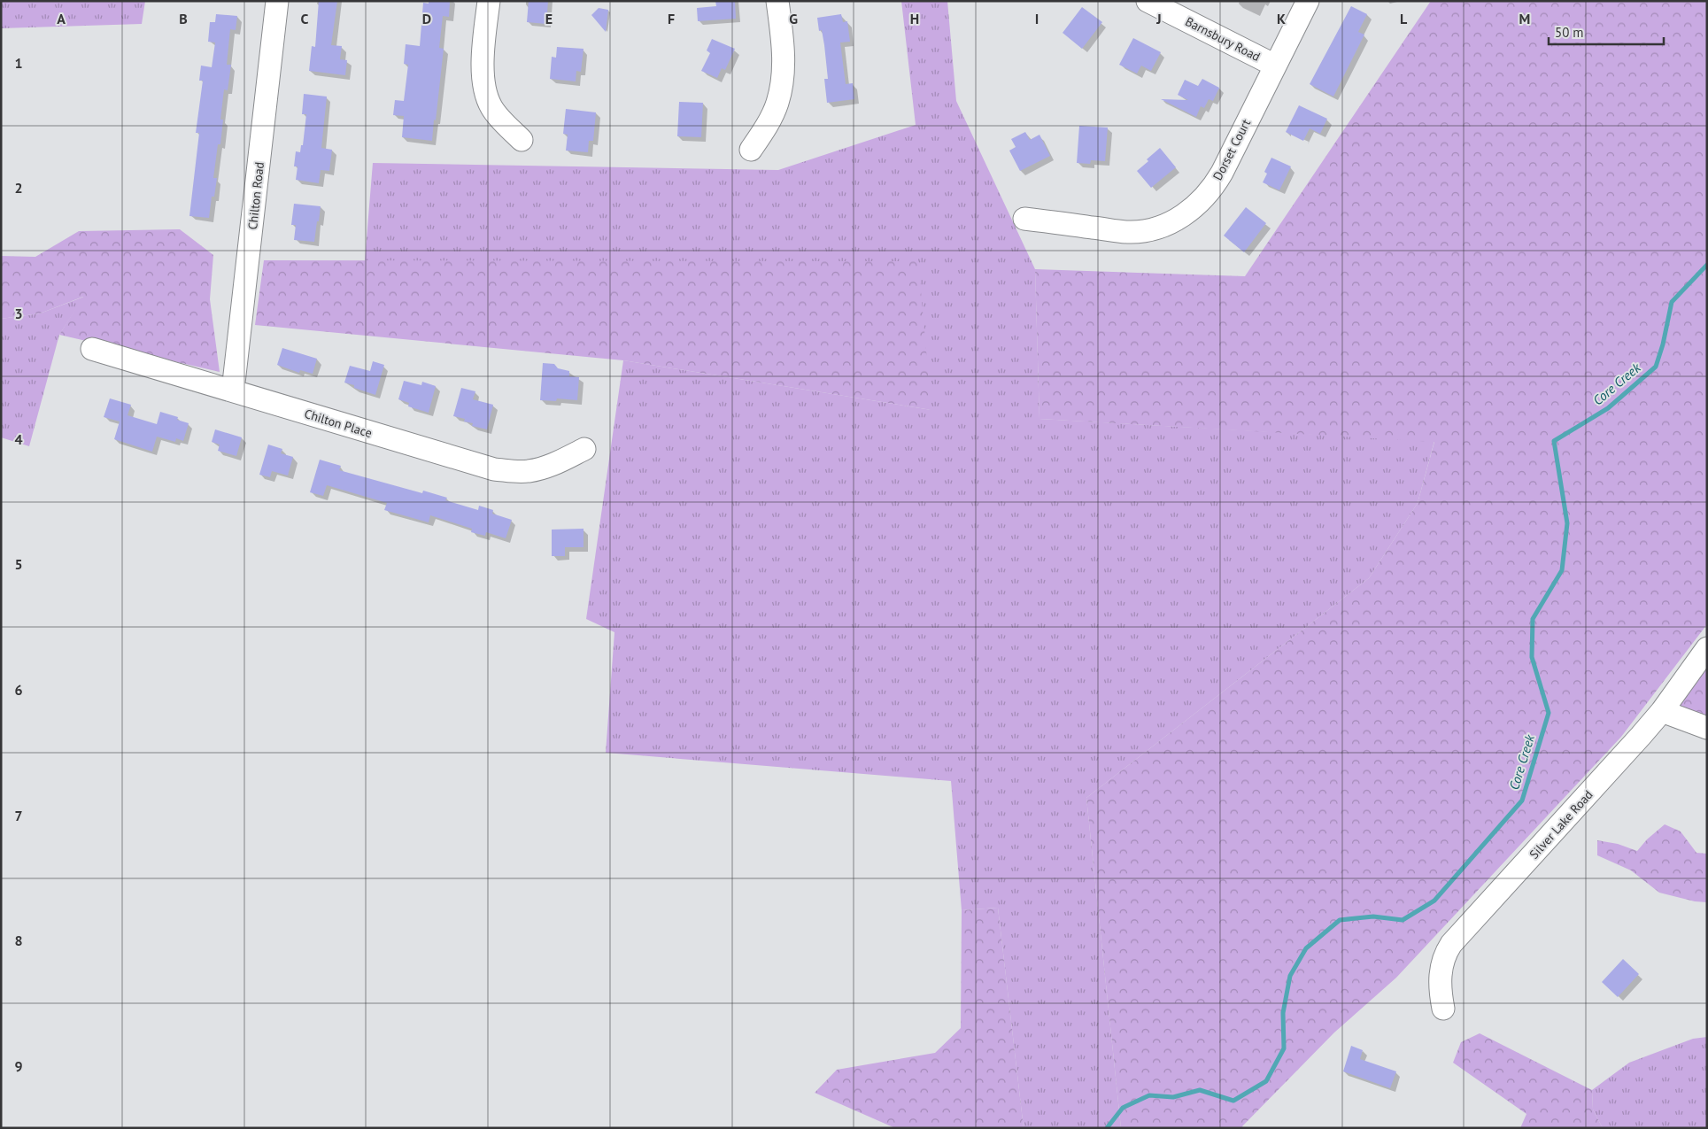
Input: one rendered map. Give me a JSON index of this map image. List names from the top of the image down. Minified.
{"streets":{"street":["Barnsbury Road","Dorset Court","Chilton Road","Chilton Place","Silver Lake Road"]},"crossings":[["Barnsbury Road","Dorset Court"],["Chilton Road","Chilton Place"]],"water":["Core Creek"],"scale_bar":"50 m","grid":{"columns":["A","B","C","D","E","F","G","H","I","J","K","L","M"],"rows":["1","2","3","4","5","6","7","8","9"]}}
